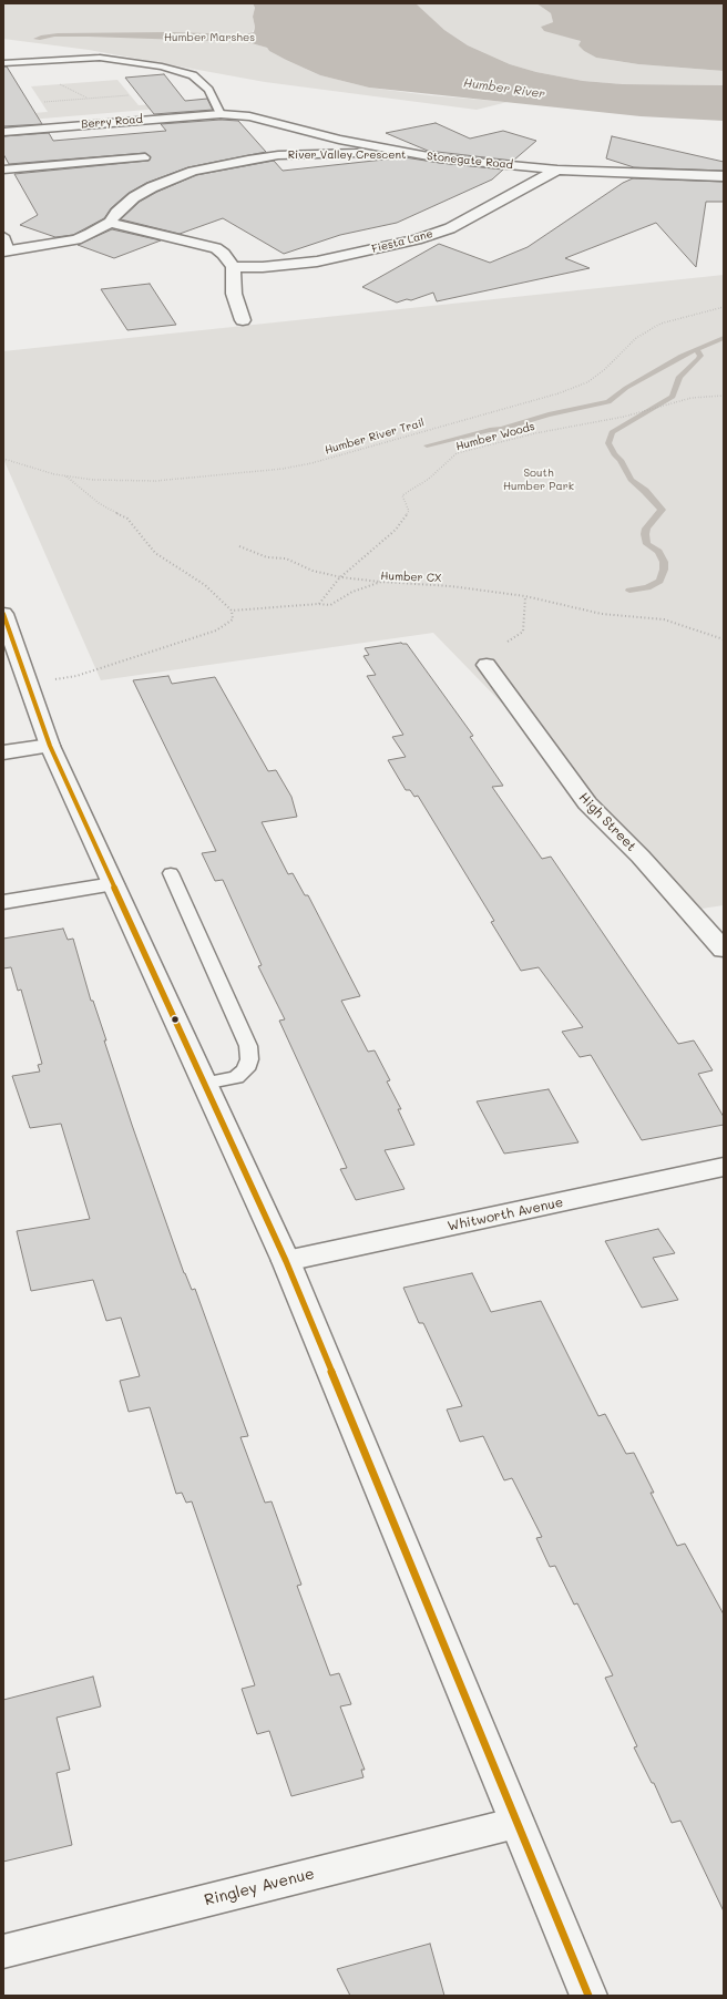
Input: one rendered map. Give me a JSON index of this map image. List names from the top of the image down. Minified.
{"streets":{"street":["Berry Road","River Valley Crescent","Stonegate Road","Fiesta Lane","High Street","Whitworth Avenue","Ringley Avenue"],"path":["Humber River Trail","Humber Woods","Humber CX"]},"crossings":[["Berry Road","Stonegate Road"],["River Valley Crescent","Stonegate Road"],["Stonegate Road","Fiesta Lane"],["Humber Woods","Humber CX"]],"water":["Humber River"],"parks":["Humber Marshes","South Humber Park"]}
